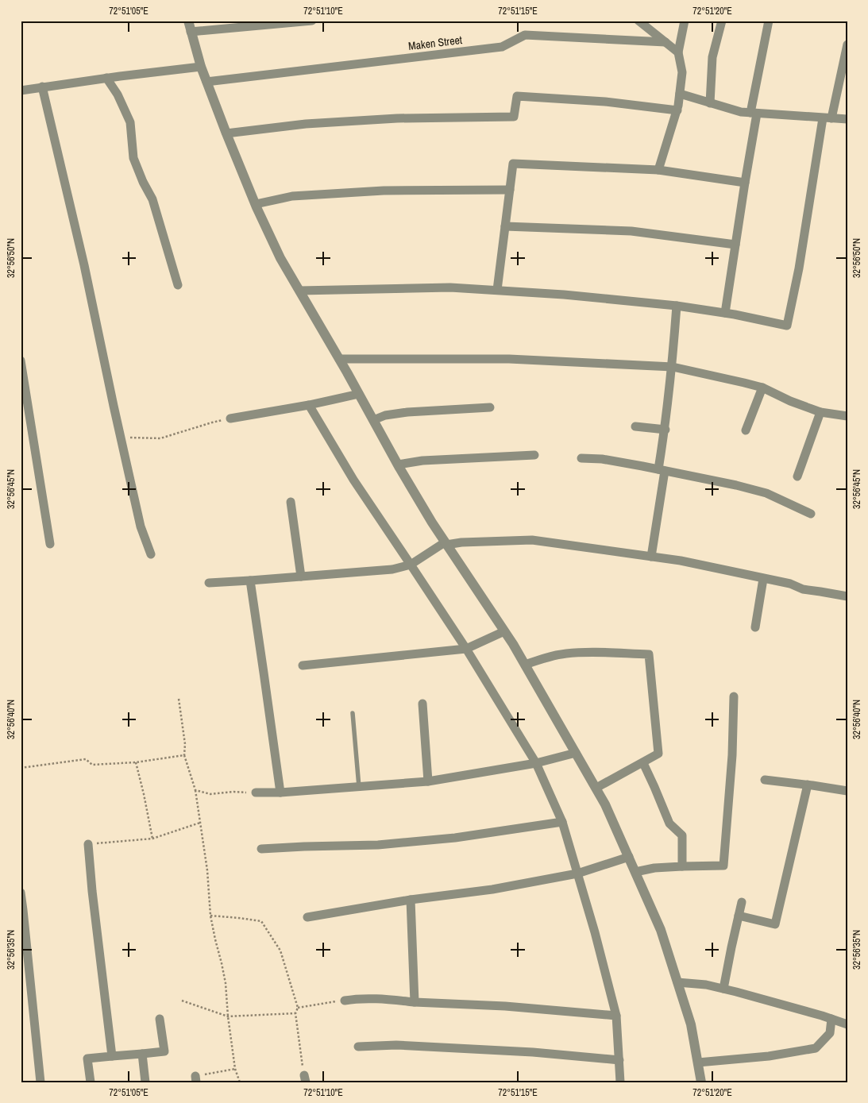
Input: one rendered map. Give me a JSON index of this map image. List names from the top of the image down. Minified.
{"streets":{"street":["Maken Street"]},"coordinates":["72°51'05\"E","72°51'10\"E","72°51'15\"E","72°51'20\"E","32°56'50\"N","32°56'45\"N","32°56'40\"N","32°56'35\"N"]}
